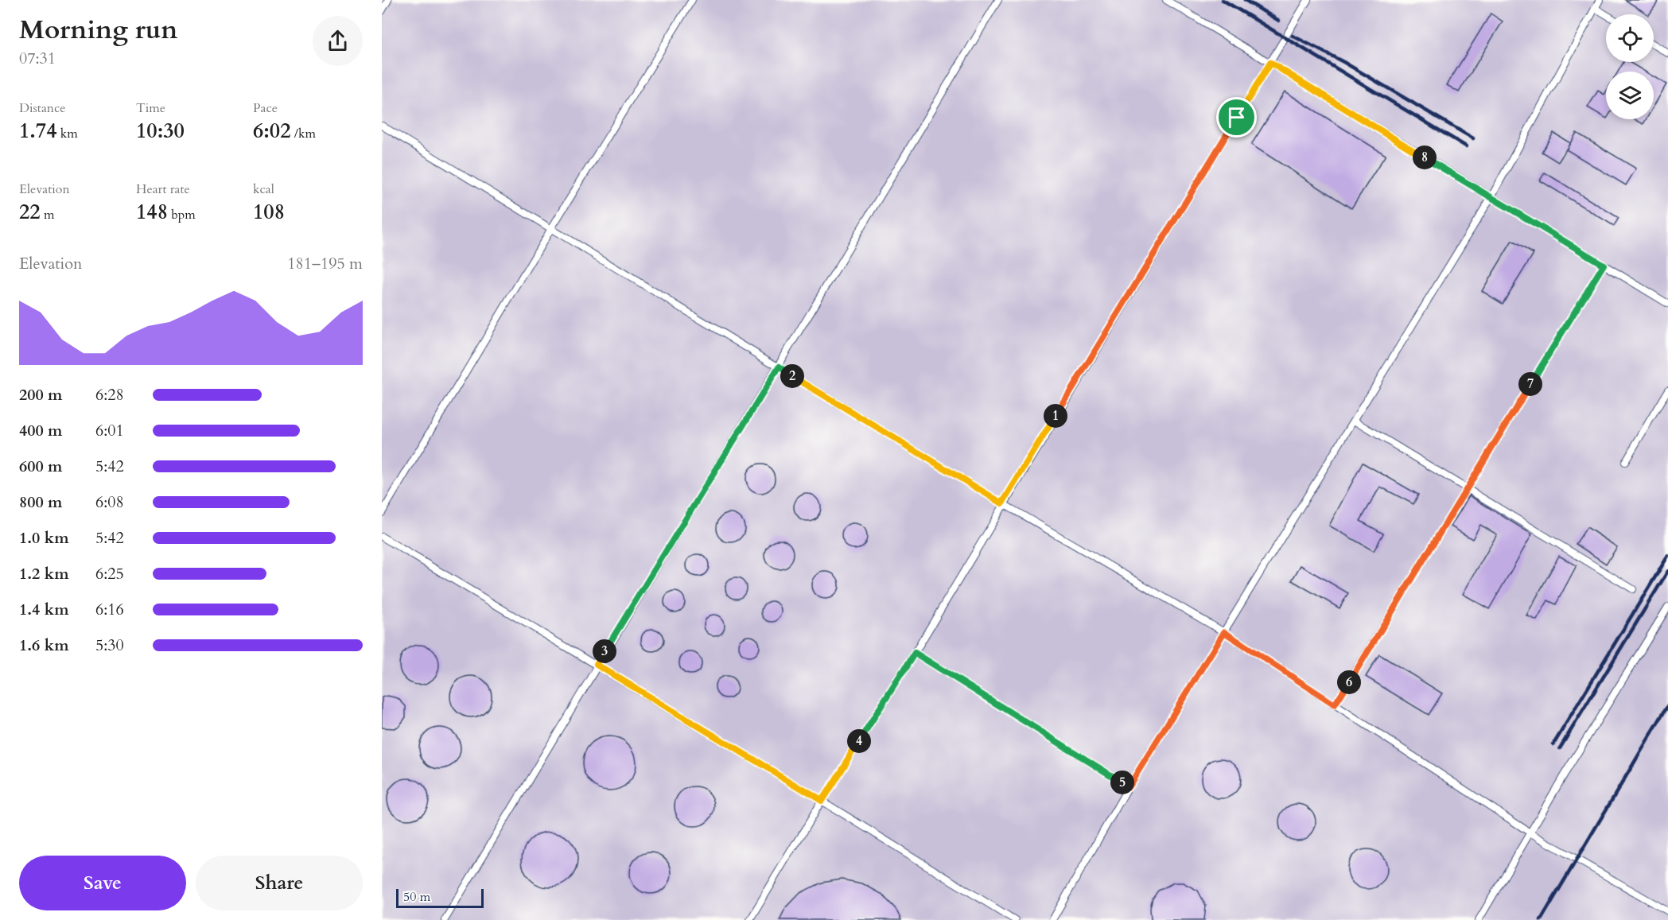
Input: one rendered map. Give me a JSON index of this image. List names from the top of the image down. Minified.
{"scale_bar":"50 m","page":{"heading":["Morning run","07:31"],"stats":[["Distance","1.74 km"],["Time","10:30"],["Pace","6:02 /km"],["Elevation","22 m"],["Heart rate","148 bpm"],["kcal","108"]],"pins":["8","2","7","1","3","6","4","5"],"chart":["Elevation","181–195 m"],"list":[{"name":"200 m","note":"6:28"},{"name":"400 m","note":"6:01"},{"name":"600 m","note":"5:42"},{"name":"800 m","note":"6:08"},{"name":"1.0 km","note":"5:42"},{"name":"1.2 km","note":"6:25"},{"name":"1.4 km","note":"6:16"},{"name":"1.6 km","note":"5:30"}],"buttons":["Save","Share"],"scale":"50 m"}}
